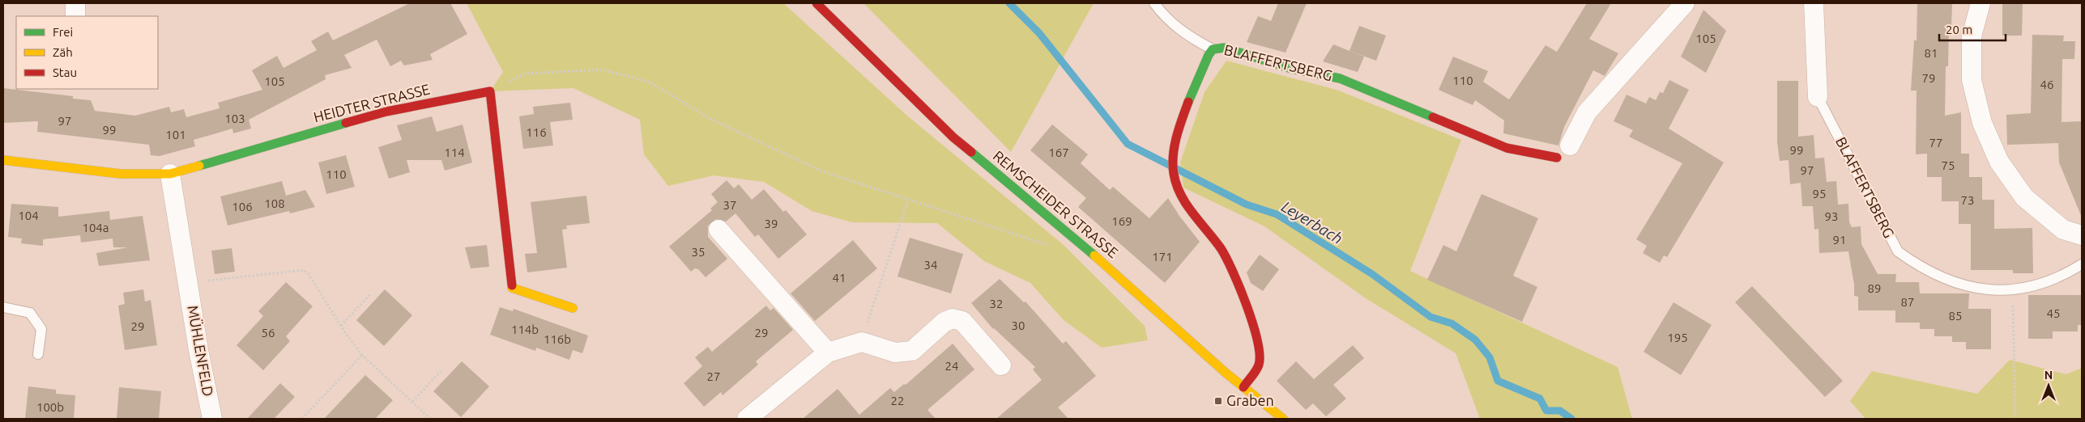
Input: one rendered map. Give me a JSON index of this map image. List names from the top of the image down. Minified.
{"streets":{"street":["BLAFFERTSBERG","HEIDTER STRASSE","REMSCHEIDER STRASSE","MÜHLENFELD"]},"crossings":[["BLAFFERTSBERG","REMSCHEIDER STRASSE"],["HEIDTER STRASSE","MÜHLENFELD"]],"water":["Leyerbach"],"places":{"transit":["Graben"]},"house_numbers":["105","81","79","110","105","46","103","97","99","116","101","77","99","114","167","75","97","110","95","73","108","37","106","104","93","169","39","104a","91","35","171","34","41","89","87","32","45","85","30","29","114b","56","29","195","116b","24","27","22","100b"],"legend":["Frei","Zäh","Stau"],"scale_bar":"20 m","north":"top"}
